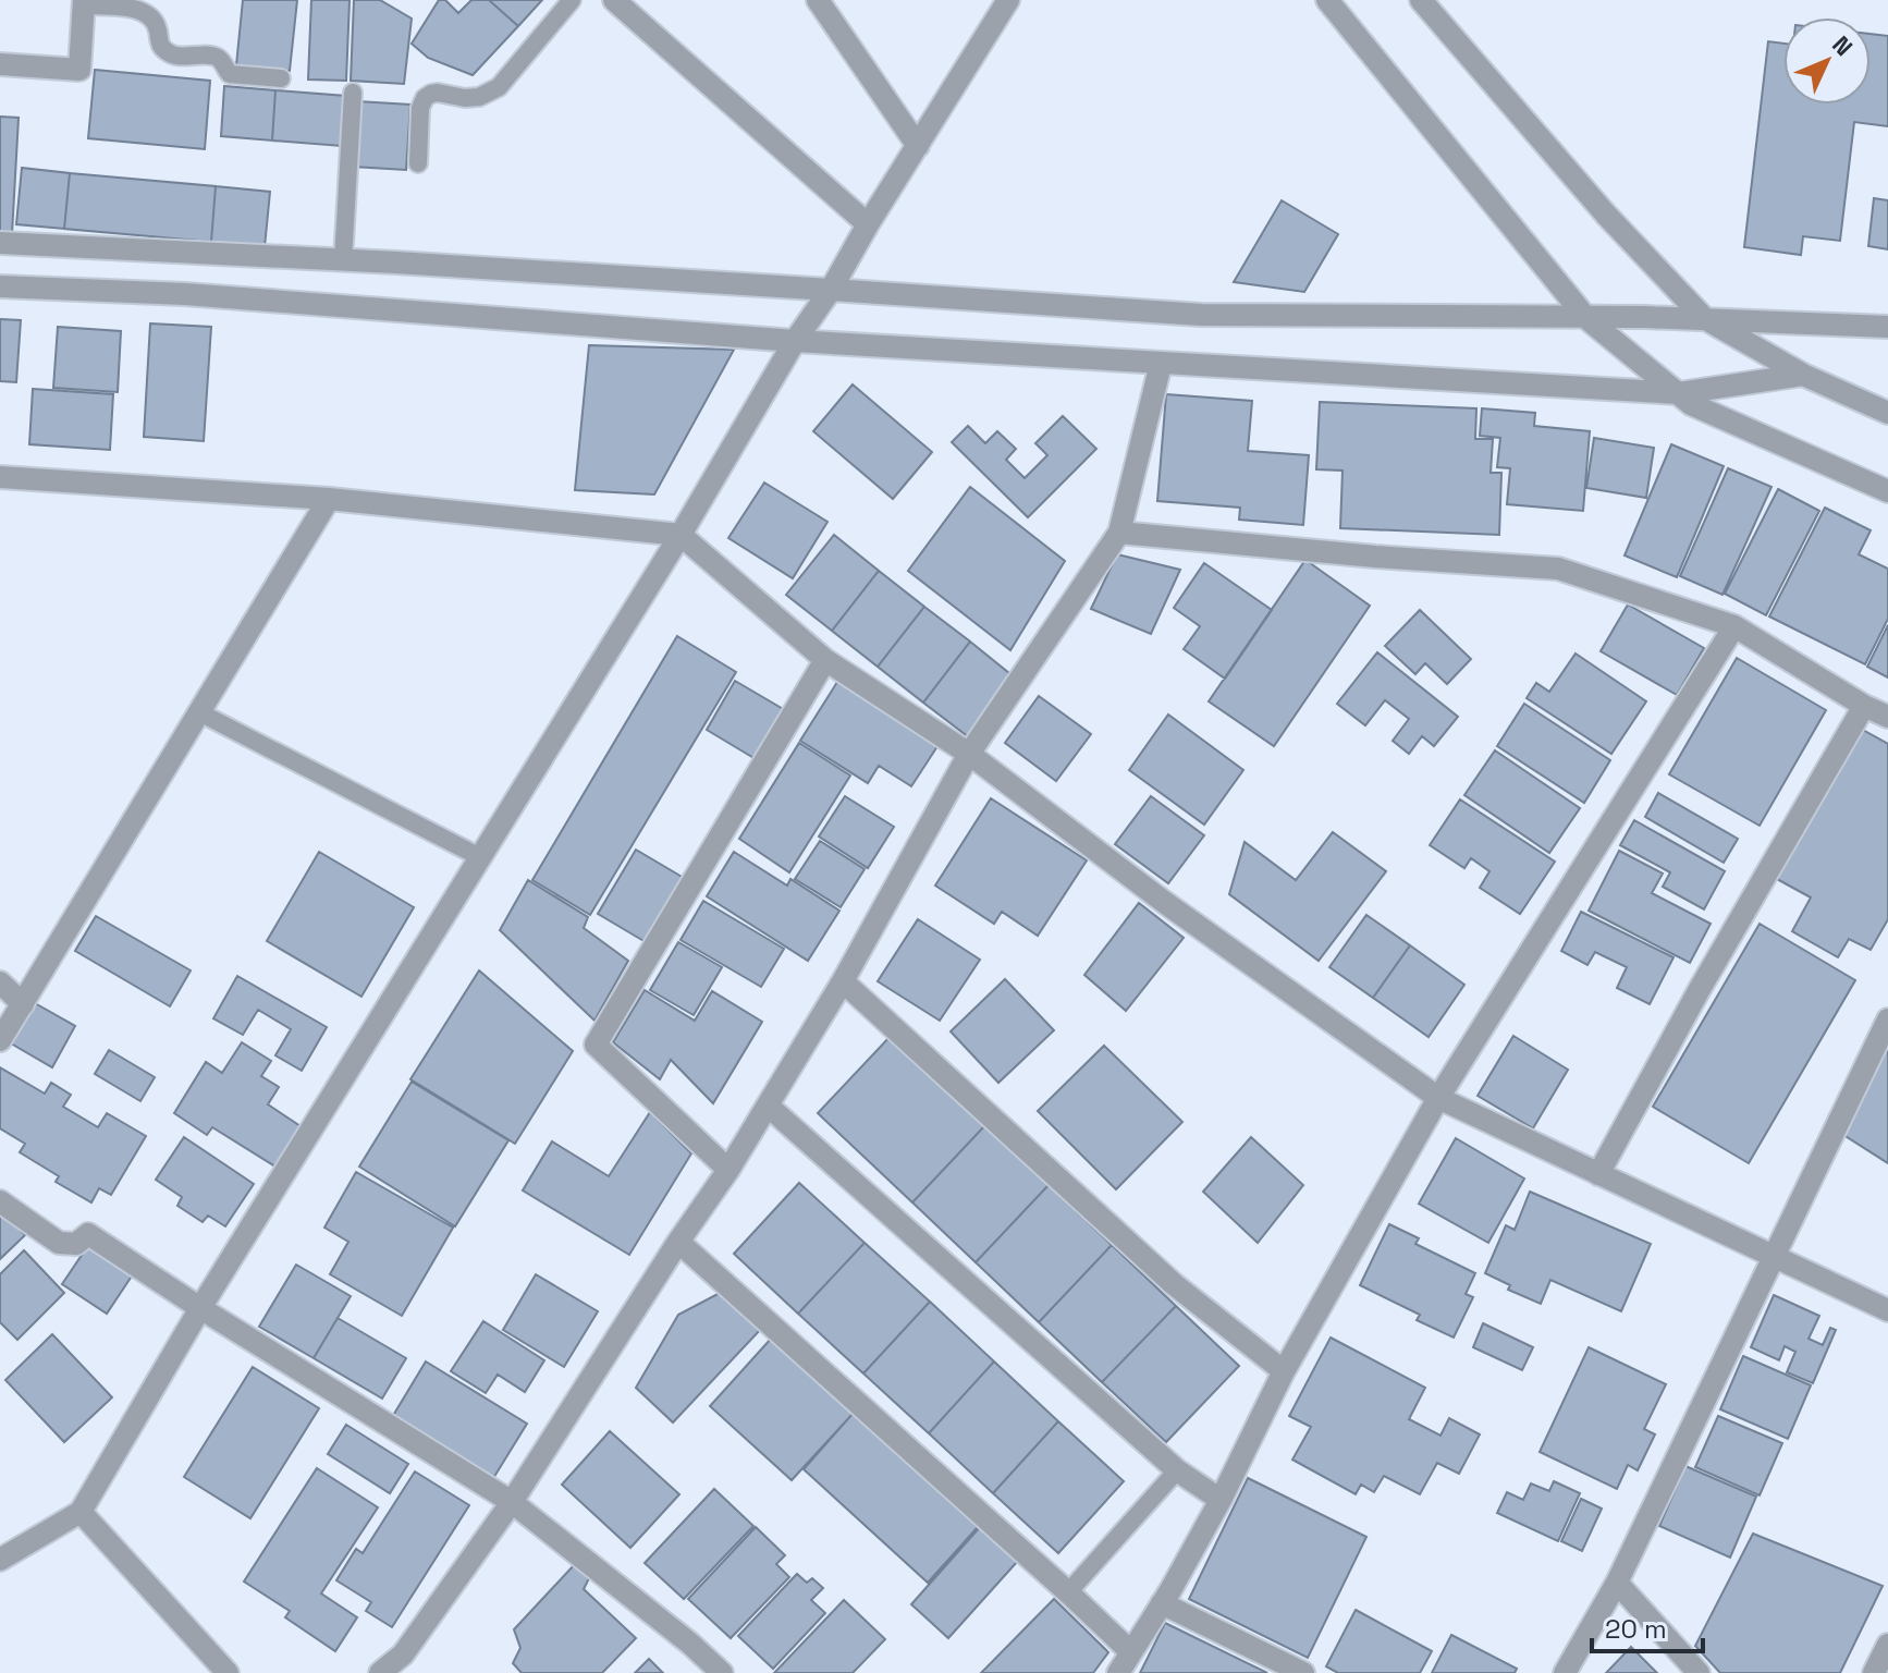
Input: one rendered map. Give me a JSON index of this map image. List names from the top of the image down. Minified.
{"scale_bar":"20 m","north":"top right"}
